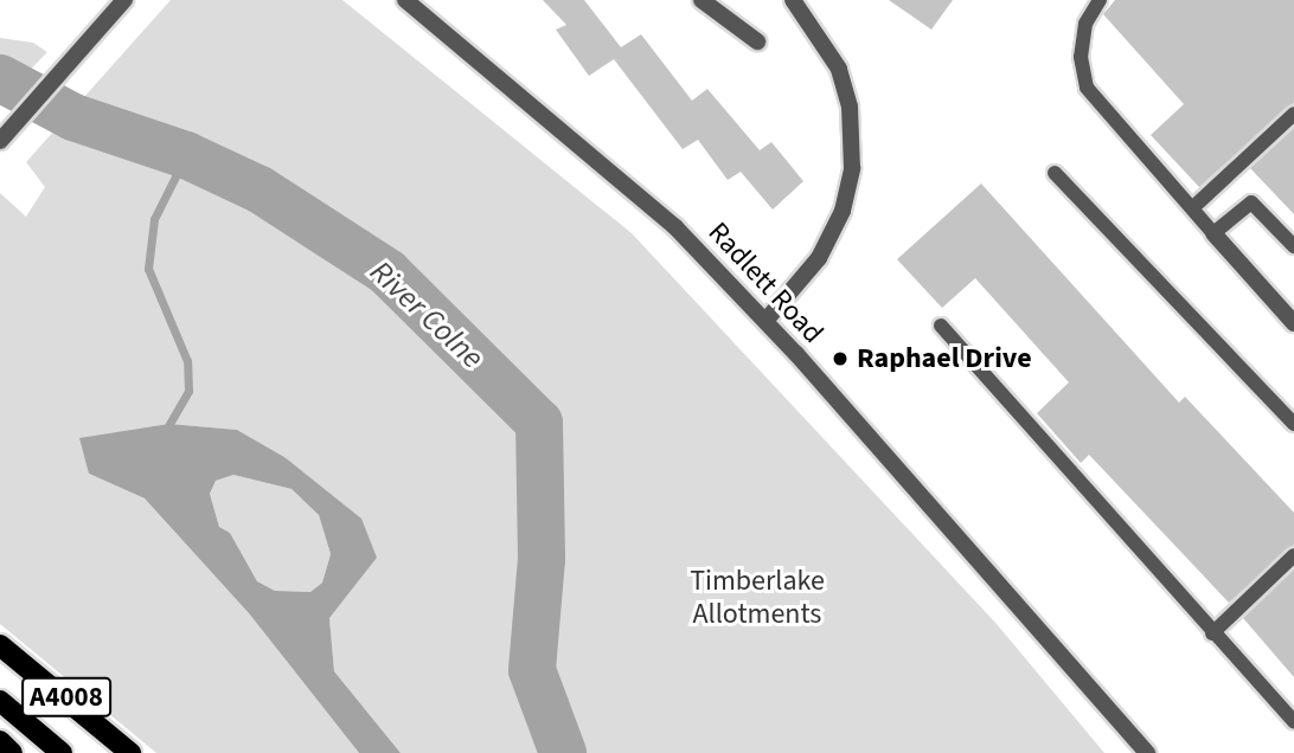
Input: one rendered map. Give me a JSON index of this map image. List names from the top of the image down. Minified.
{"streets":{"main road":["A4008"],"street":["Radlett Road"]},"water":["River Colne"],"parks":["Timberlake Allotments"],"places":["Raphael Drive"]}
